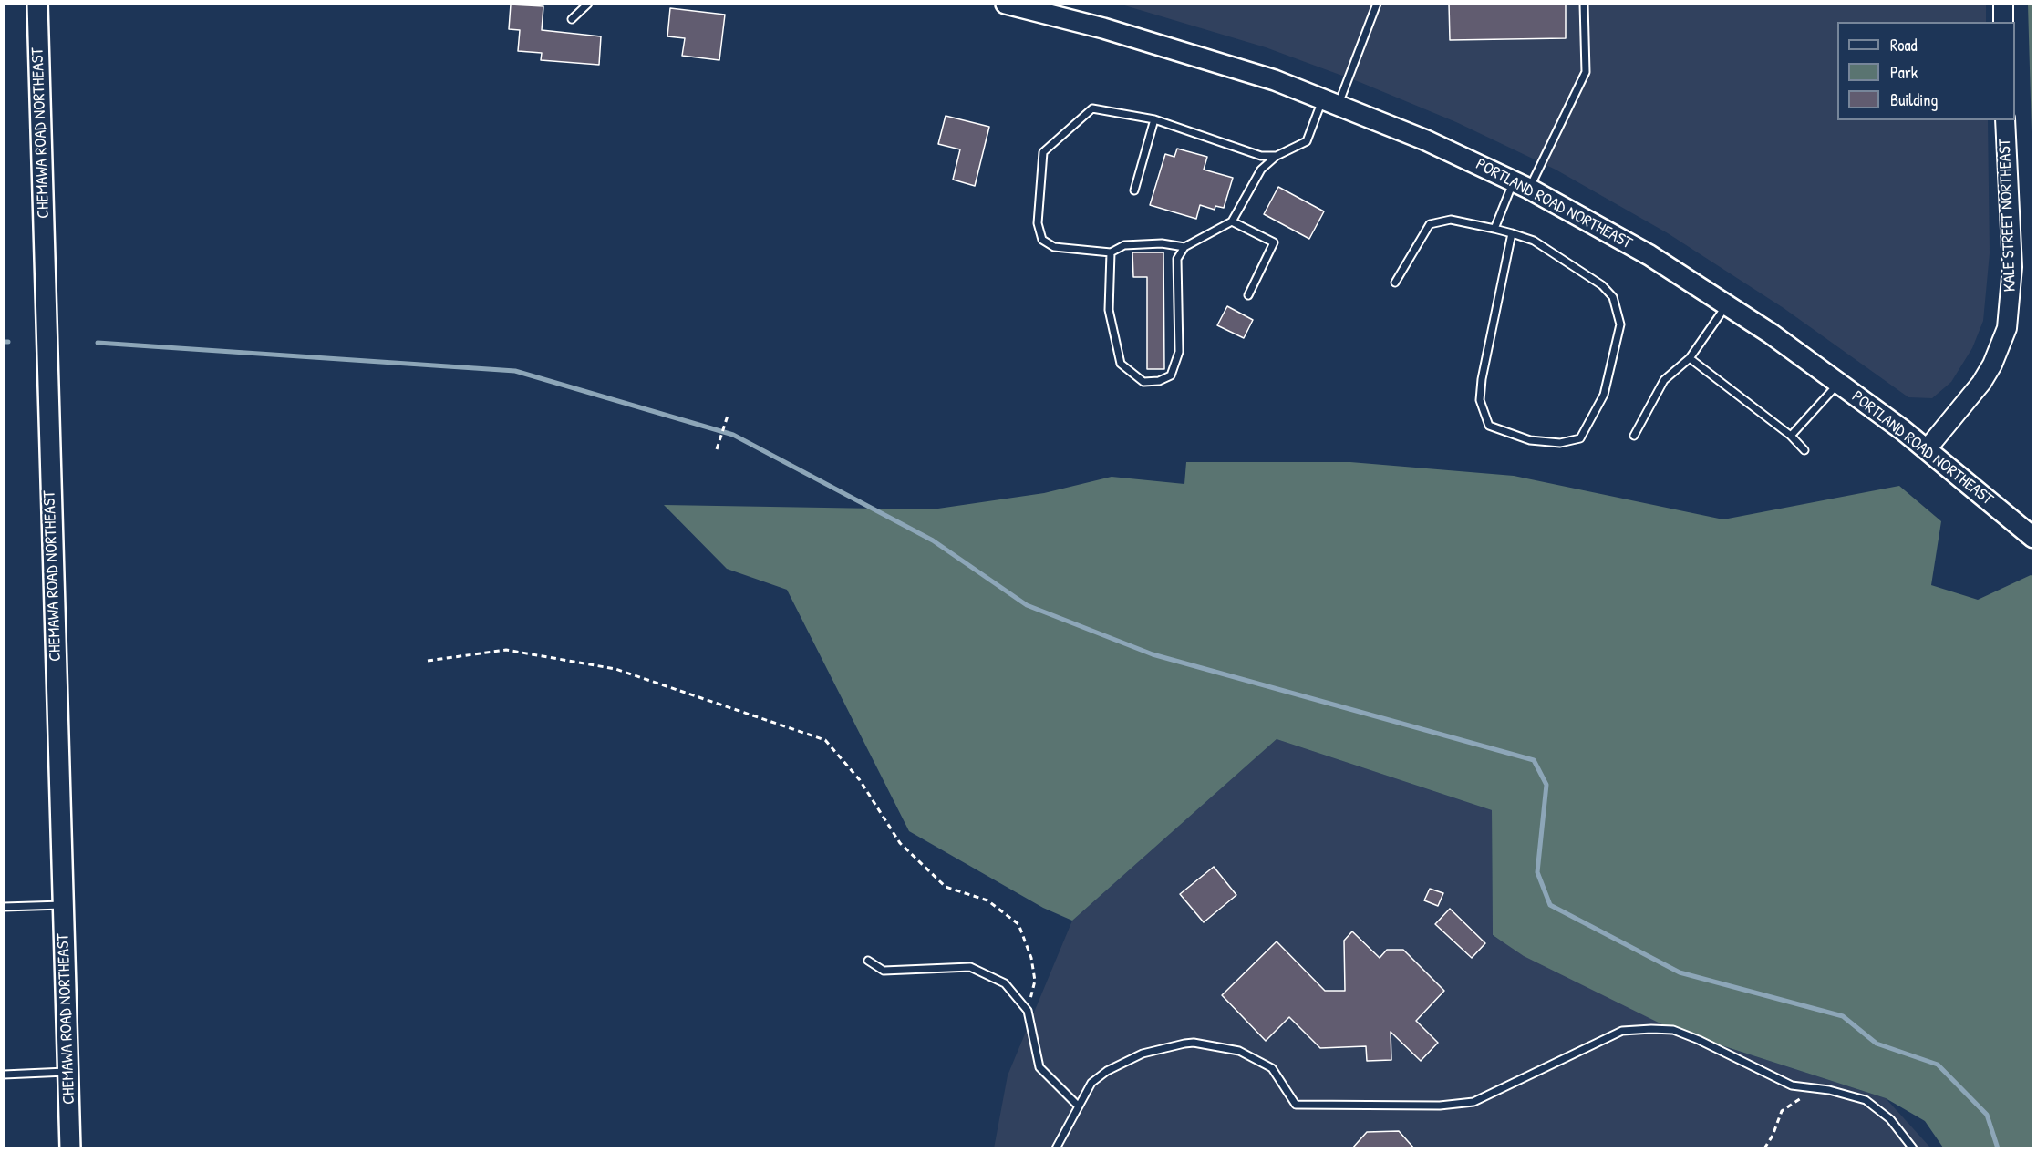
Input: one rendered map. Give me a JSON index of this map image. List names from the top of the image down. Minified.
{"streets":{"main road":["CHEMAWA ROAD NORTHEAST","PORTLAND ROAD NORTHEAST"],"street":["KALE STREET NORTHEAST"]},"crossings":[["PORTLAND ROAD NORTHEAST","KALE STREET NORTHEAST"]],"legend":["Road","Park","Building"]}
